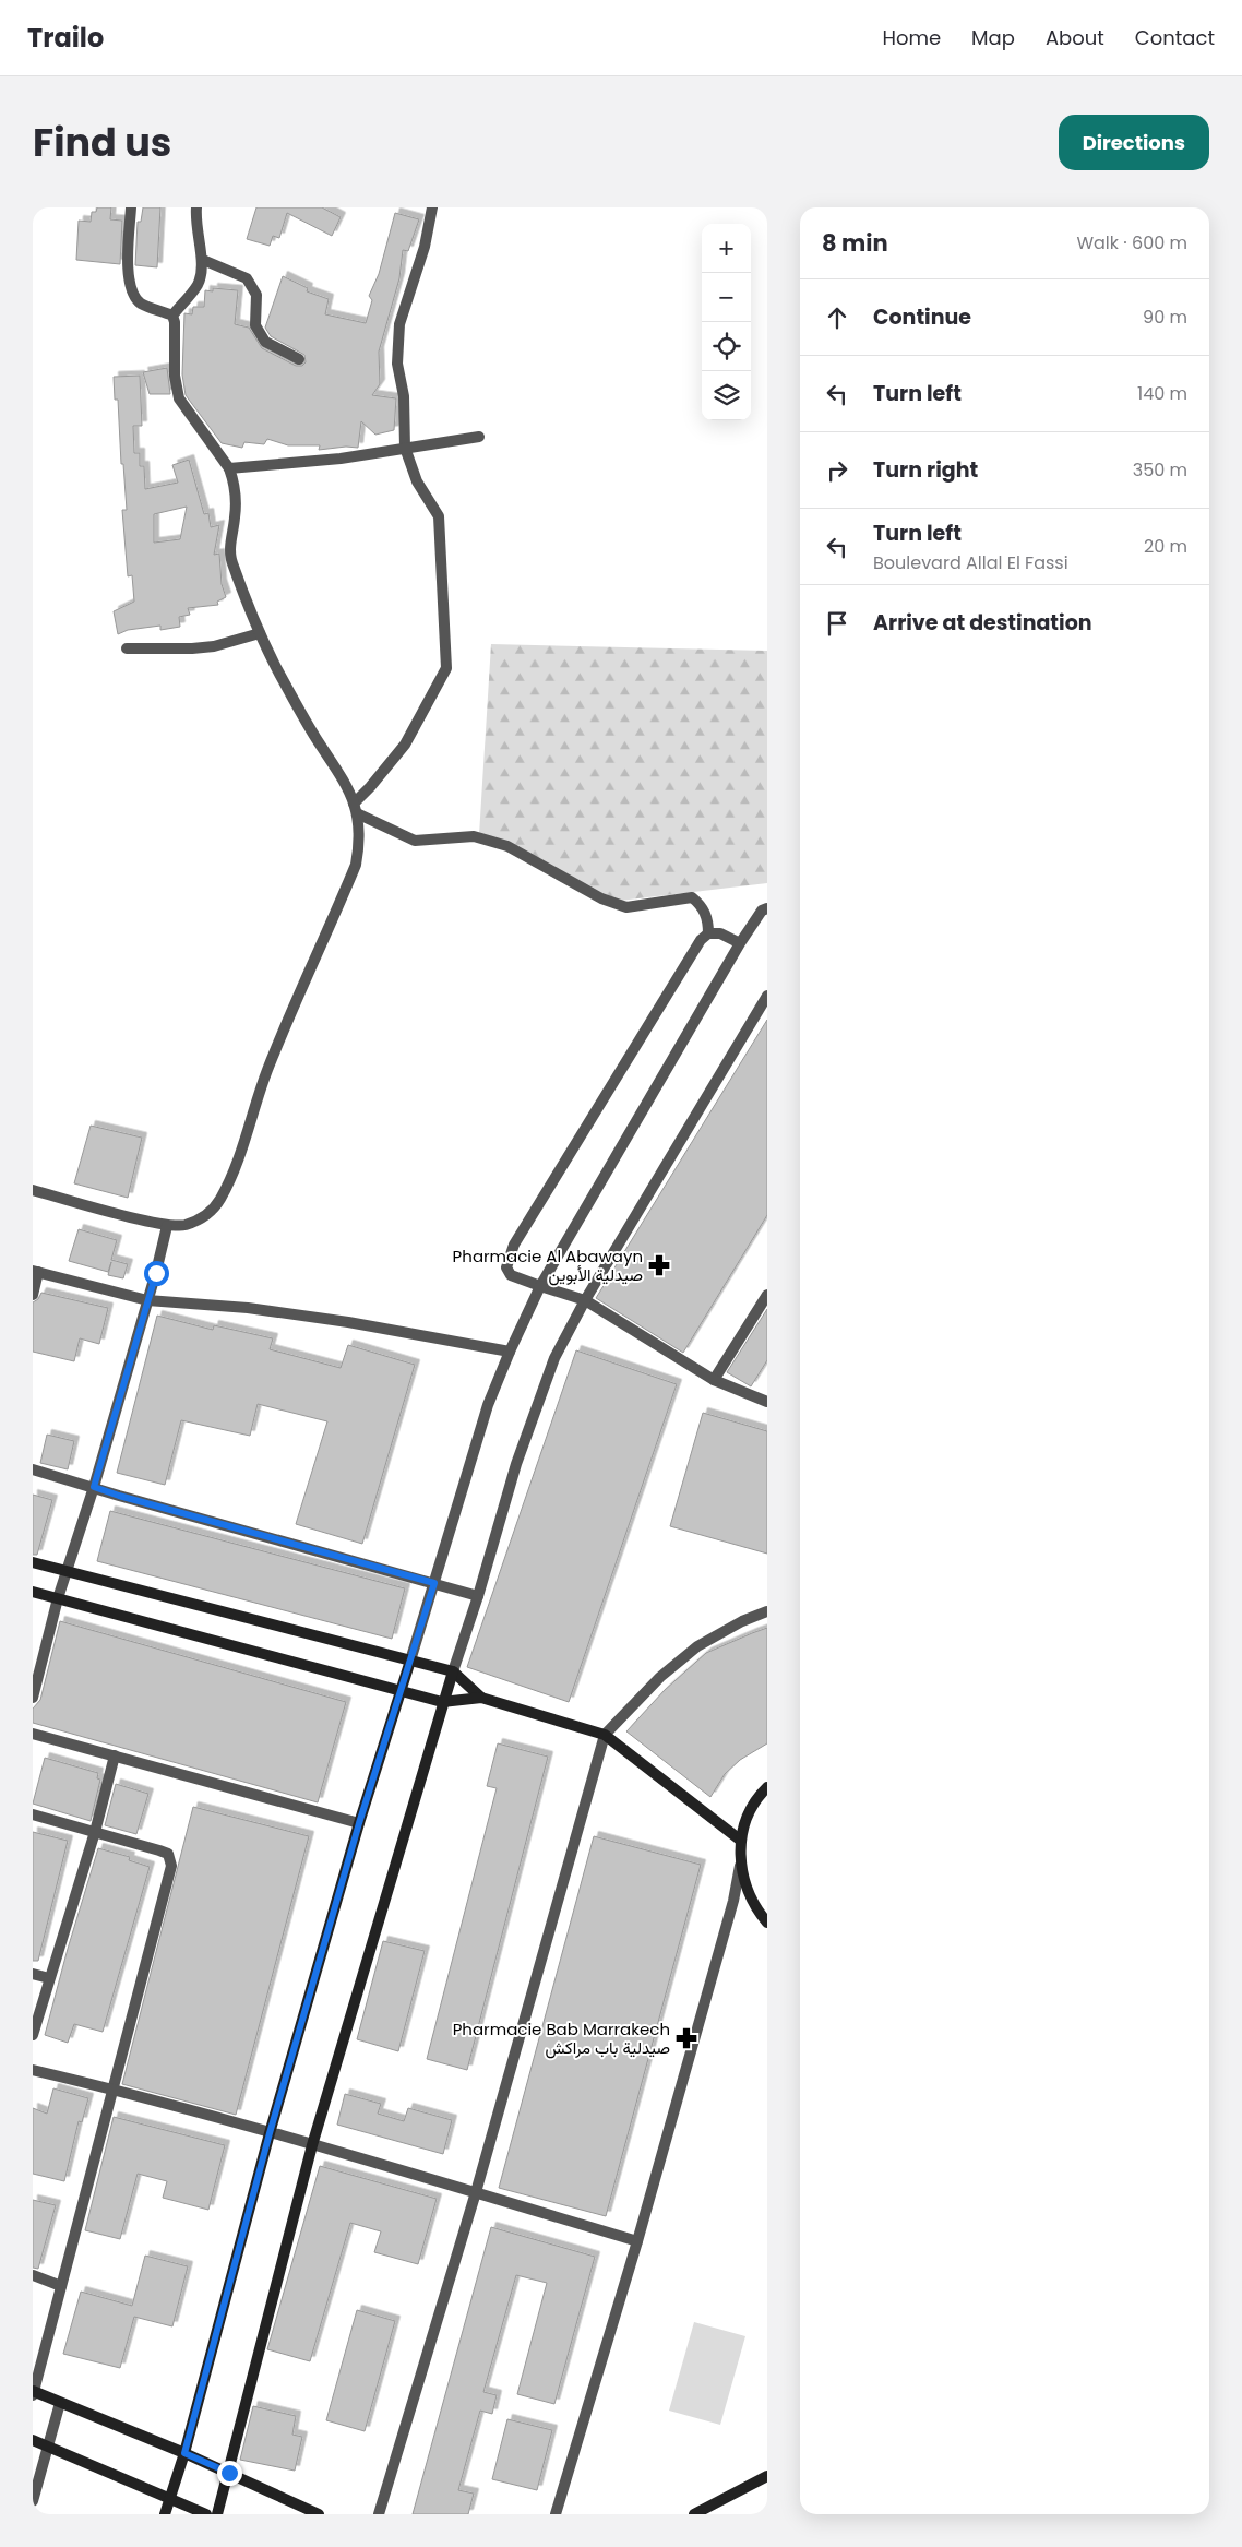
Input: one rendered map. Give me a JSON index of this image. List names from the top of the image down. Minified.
{"places":{"pharmacy":["Pharmacie Al Abawayn صيدلية الأبوين","Pharmacie Bab Marrakech صيدلية باب مراكش"]},"page":{"header":"Trailo","nav":["Home","Map","About","Contact"],"title":"Find us","buttons":"Directions","heading":["8 min","Walk · 600 m"],"map_buttons":["+","−"],"list":[["Continue","90 m"],["Turn left","140 m"],["Turn right","350 m"],["Turn left","Boulevard Allal El Fassi","20 m"],"Arrive at destination"]}}
